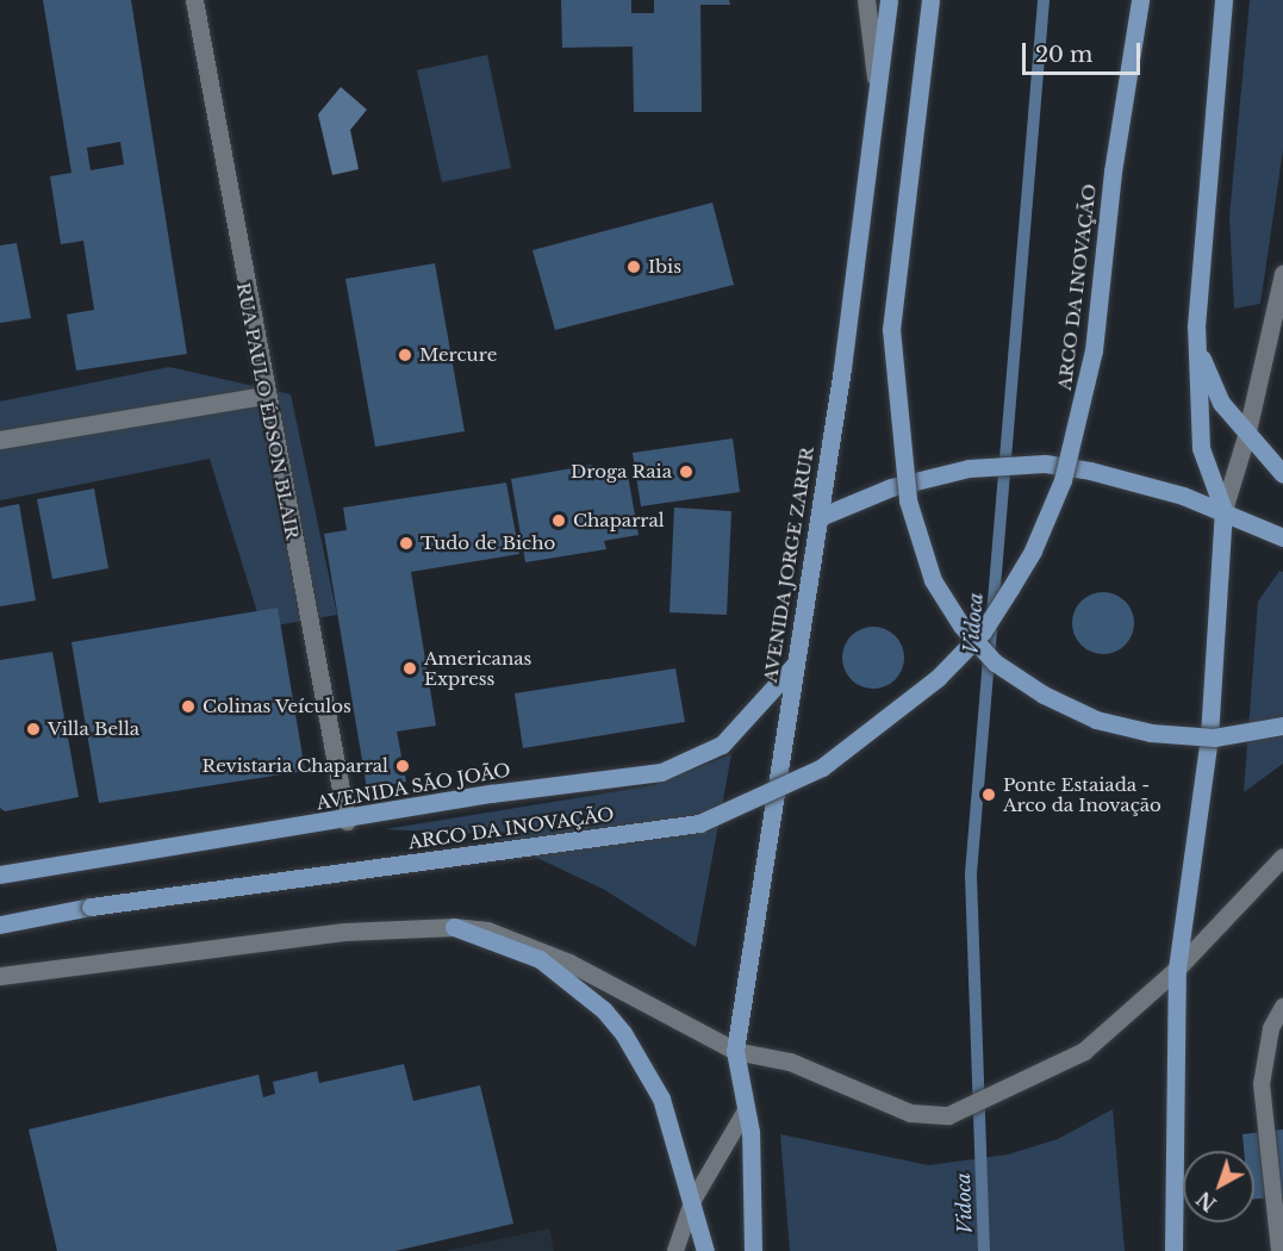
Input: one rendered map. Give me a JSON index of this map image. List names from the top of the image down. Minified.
{"streets":{"main road":["ARCO DA INOVAÇÃO","AVENIDA JORGE ZARUR","AVENIDA SÃO JOÃO"],"street":["RUA PAULO ÉDSON BLAIR"]},"crossings":[["RUA PAULO ÉDSON BLAIR","AVENIDA SÃO JOÃO"],["AVENIDA JORGE ZARUR","AVENIDA SÃO JOÃO"]],"water":["Vidoca"],"places":["Ibis","Mercure","Droga Raia","Chaparral","Tudo de Bicho","Americanas Express","Colinas Veículos","Villa Bella","Revistaria Chaparral","Ponte Estaiada - Arco da Inovação"],"scale_bar":"20 m","north":"bottom left"}
